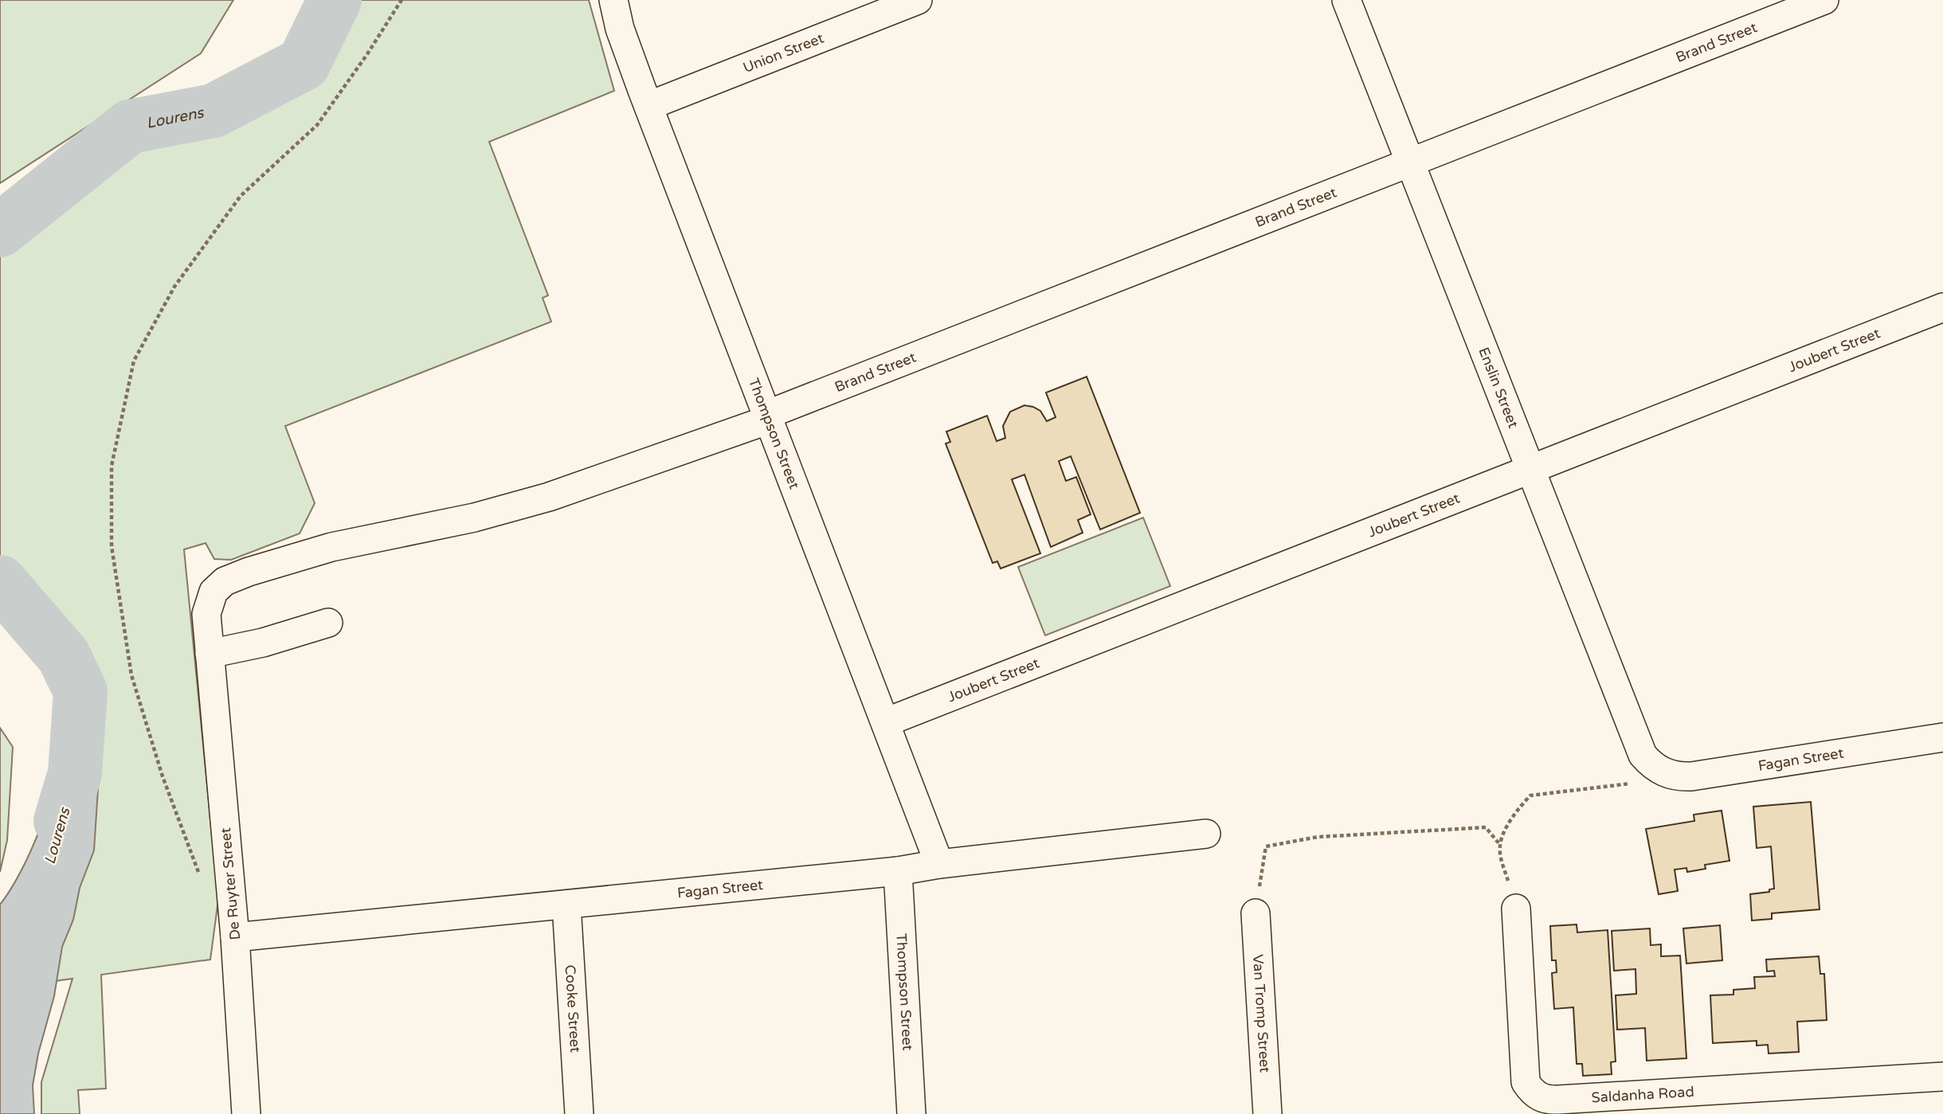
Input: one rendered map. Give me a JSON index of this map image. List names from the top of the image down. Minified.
{"streets":{"street":["Brand Street","Union Street","Joubert Street","Enslin Street","Thompson Street","Fagan Street","De Ruyter Street","Cooke Street","Van Tromp Street","Saldanha Road"]},"crossings":[["Brand Street","Enslin Street"],["Brand Street","Thompson Street"],["Brand Street","De Ruyter Street"],["Union Street","Thompson Street"],["Joubert Street","Enslin Street"],["Joubert Street","Thompson Street"],["Enslin Street","Fagan Street"],["Thompson Street","Fagan Street"],["Fagan Street","De Ruyter Street"],["Fagan Street","Cooke Street"]],"water":["Lourens"]}
